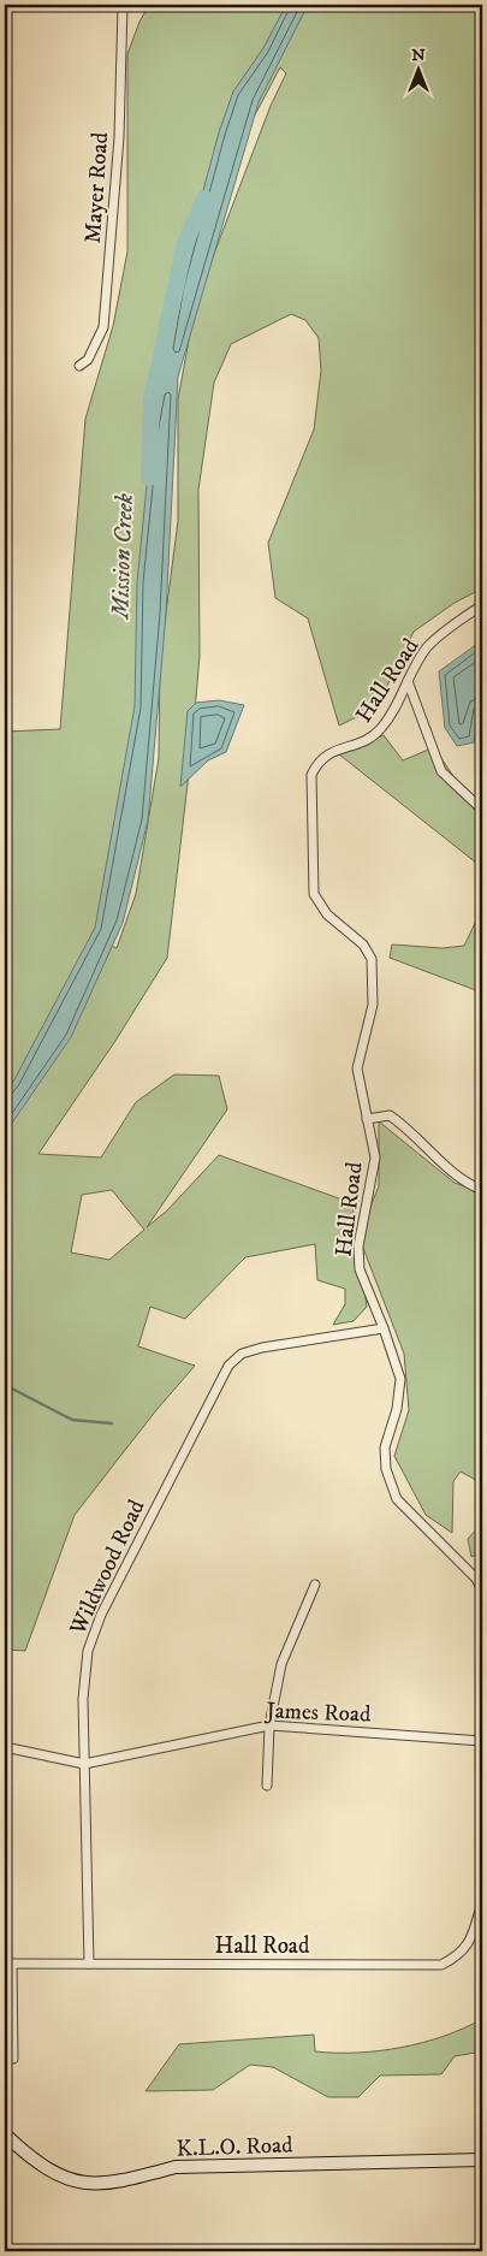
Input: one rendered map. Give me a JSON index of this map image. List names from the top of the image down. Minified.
{"streets":{"main road":["K.L.O. Road"],"street":["Mayer Road","Hall Road","Wildwood Road","James Road"]},"crossings":[["Hall Road","Wildwood Road"],["Wildwood Road","James Road"]],"water":["Mission Creek"],"north":"top"}
